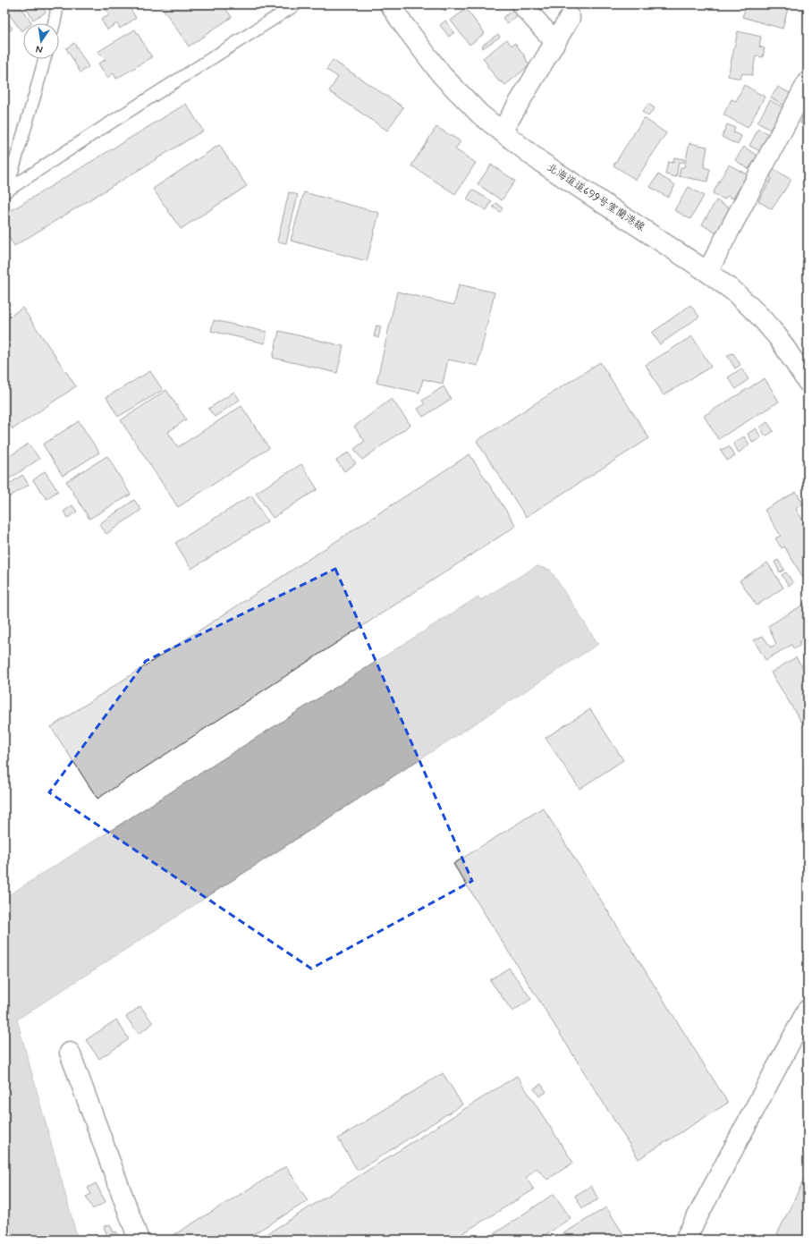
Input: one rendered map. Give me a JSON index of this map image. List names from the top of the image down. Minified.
{"streets":{"street":["北海道道699号室蘭港線"]},"north":"bottom"}
